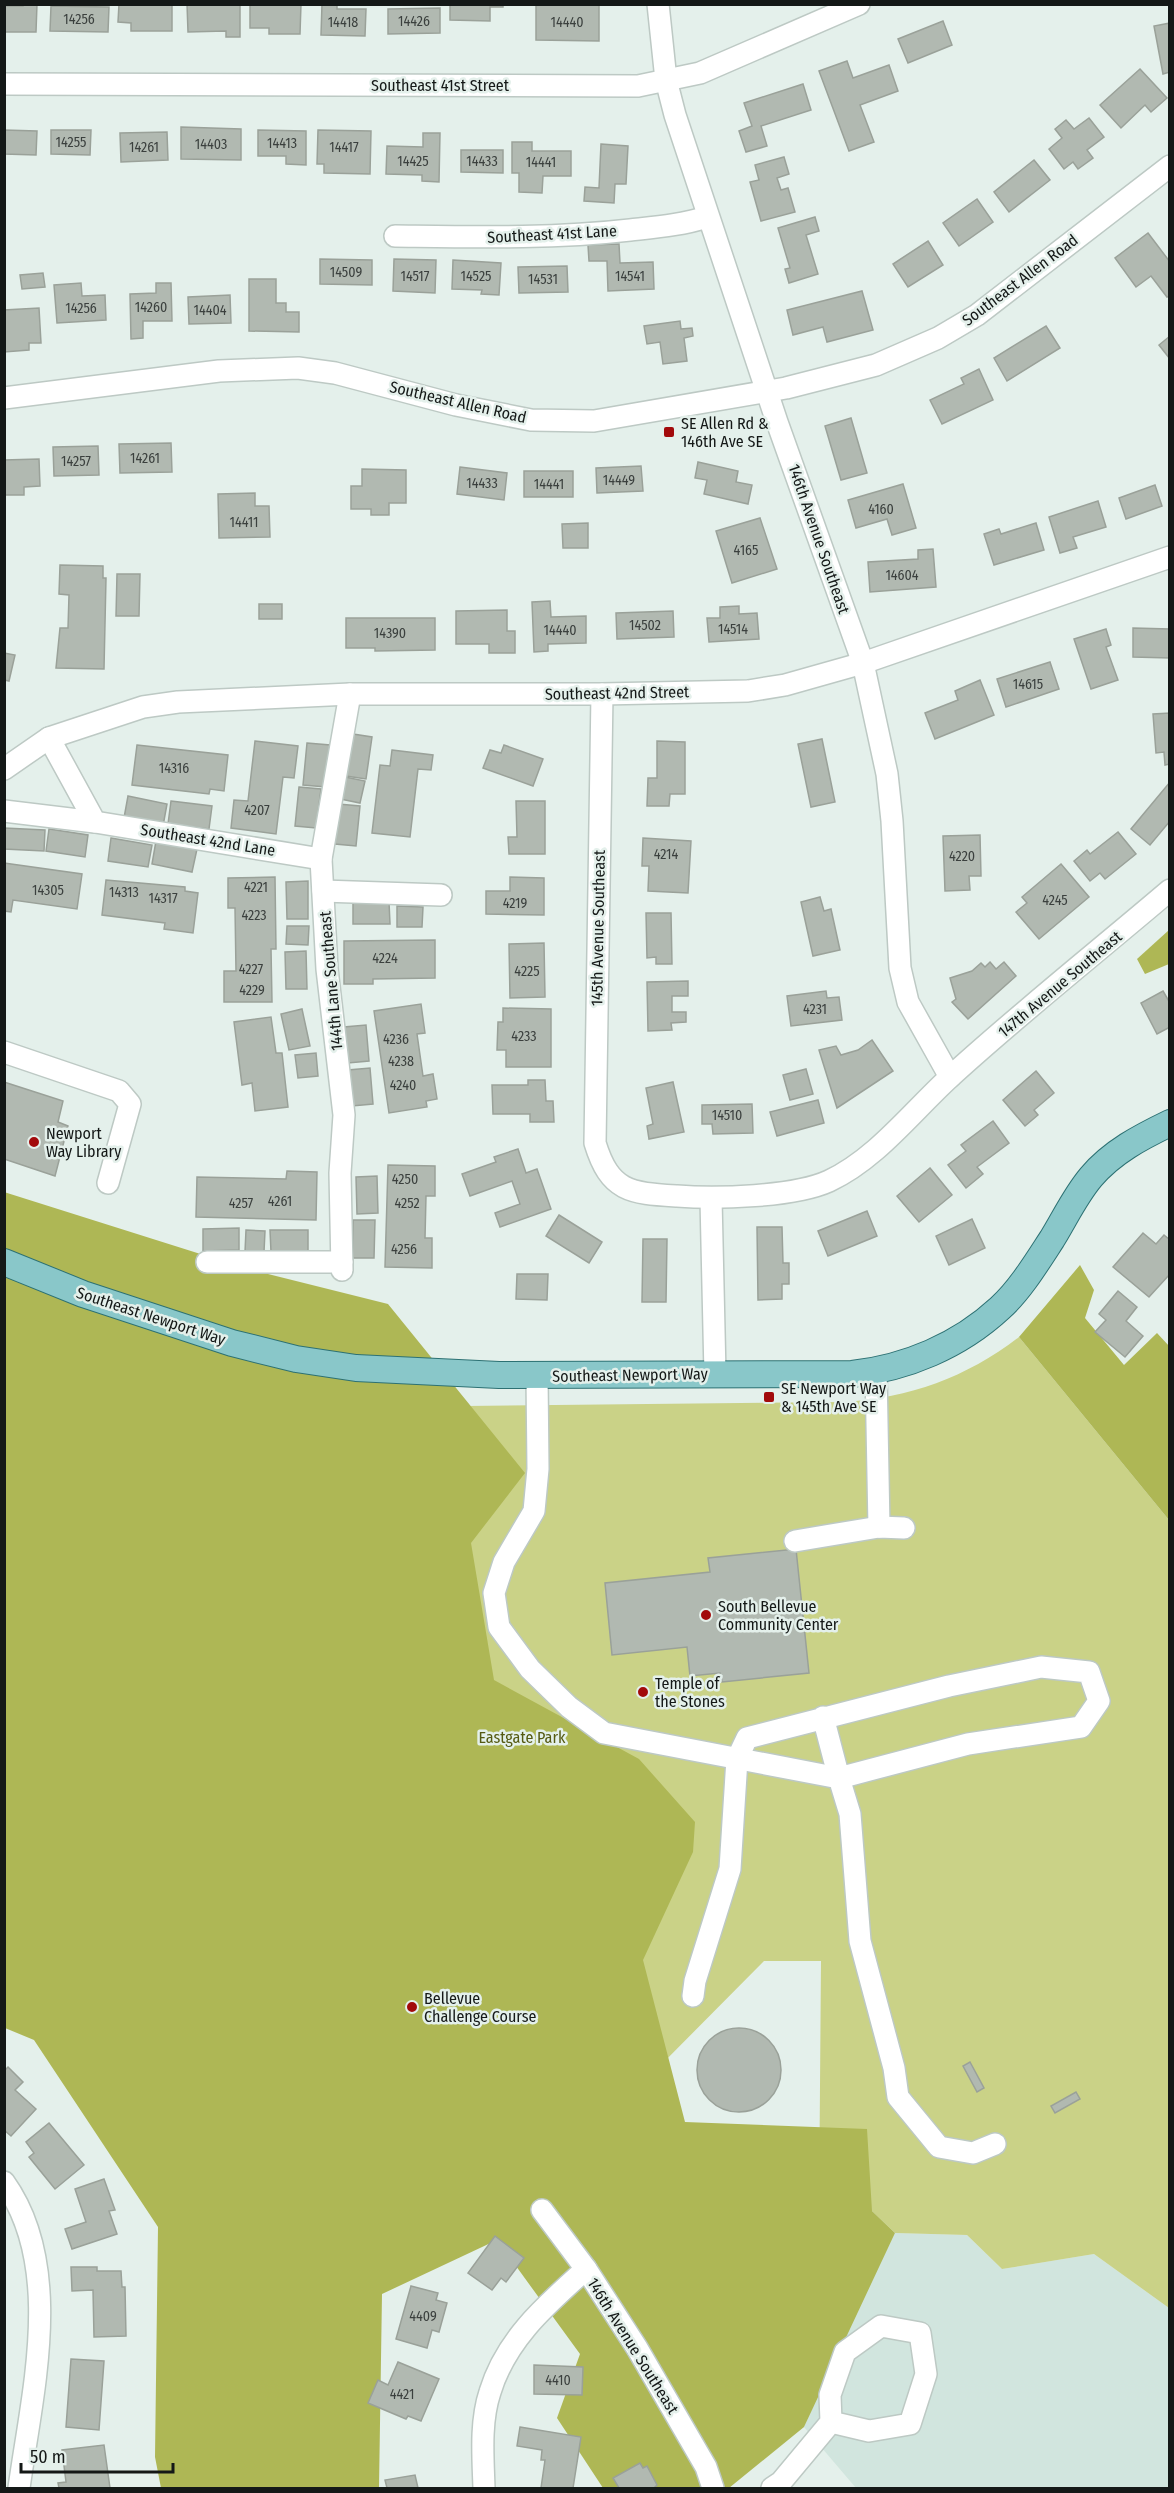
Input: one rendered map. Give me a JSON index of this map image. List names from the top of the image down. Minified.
{"streets":{"main road":["Southeast Newport Way"],"street":["Southeast 41st Street","Southeast 41st Lane","Southeast Allen Road","146th Avenue Southeast","Southeast 42nd Street","Southeast 42nd Lane","145th Avenue Southeast","144th Lane Southeast","147th Avenue Southeast"]},"crossings":[["Southeast 41st Street","146th Avenue Southeast"],["Southeast 41st Lane","146th Avenue Southeast"],["Southeast Allen Road","146th Avenue Southeast"],["146th Avenue Southeast","Southeast 42nd Street"],["146th Avenue Southeast","147th Avenue Southeast"],["Southeast 42nd Street","145th Avenue Southeast"],["Southeast 42nd Street","144th Lane Southeast"],["Southeast 42nd Lane","144th Lane Southeast"],["145th Avenue Southeast","147th Avenue Southeast"]],"parks":["Eastgate Park"],"places":{"transit":["SE Allen Rd & 146th Ave SE","SE Newport Way & 145th Ave SE"],"other":["Newport Way Library","South Bellevue Community Center","Temple of the Stones","Bellevue Challenge Course"]},"house_numbers":["14256","14426","14418","14440","14255","14413","14403","14261","14417","14425","14433","14441","14509","14517","14525","14541","14531","14260","14256","14404","14261","14257","14449","14433","14441","4160","14411","4165","14604","14502","14514","14440","14390","14615","14316","4207","4214","4220","4221","14305","14313","14317","4245","4219","4223","4224","4227","4225","4229","4231","4233","4236","4238","4240","14510","4250","4261","4257","4252","4256","4409","4410","4421"],"scale_bar":"50 m"}
